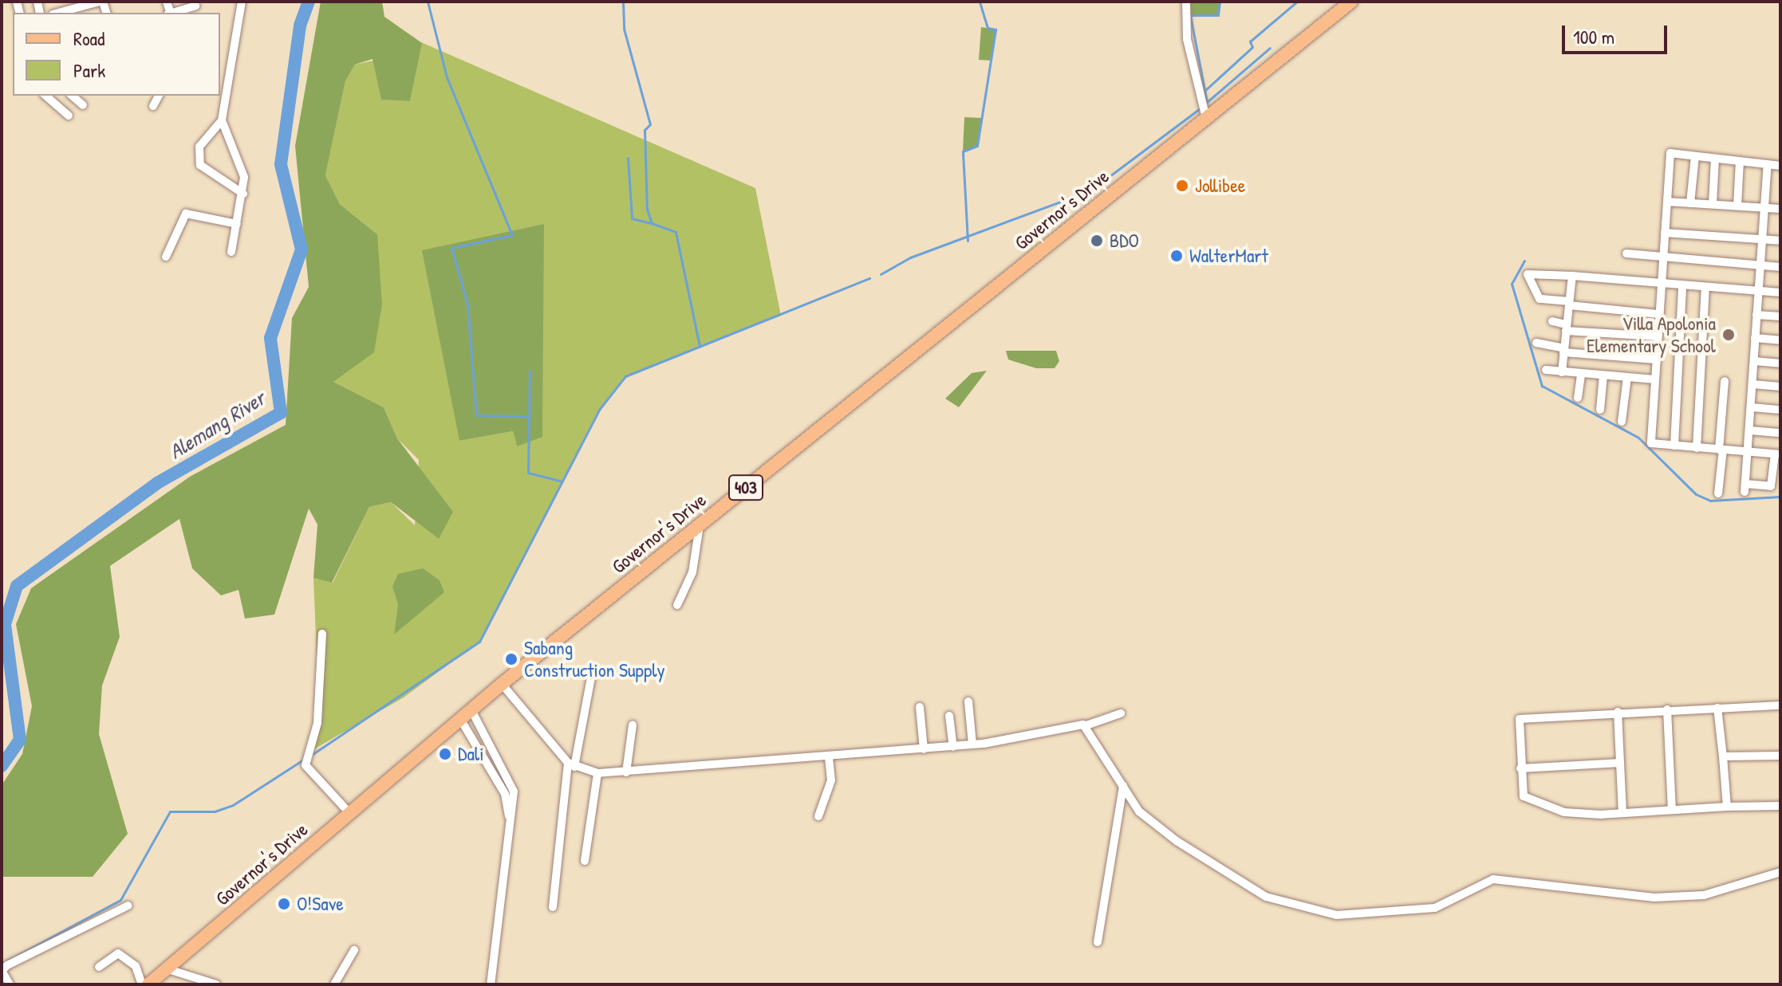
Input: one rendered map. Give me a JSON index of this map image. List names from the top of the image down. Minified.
{"streets":{"main road":["Governor's Drive","403"]},"water":["Alemang River"],"places":["Jollibee","BDO","WalterMart","Villa Apolonia Elementary School","Sabang Construction Supply","Dali","O!Save"],"legend":["Road","Park"],"scale_bar":"100 m"}
